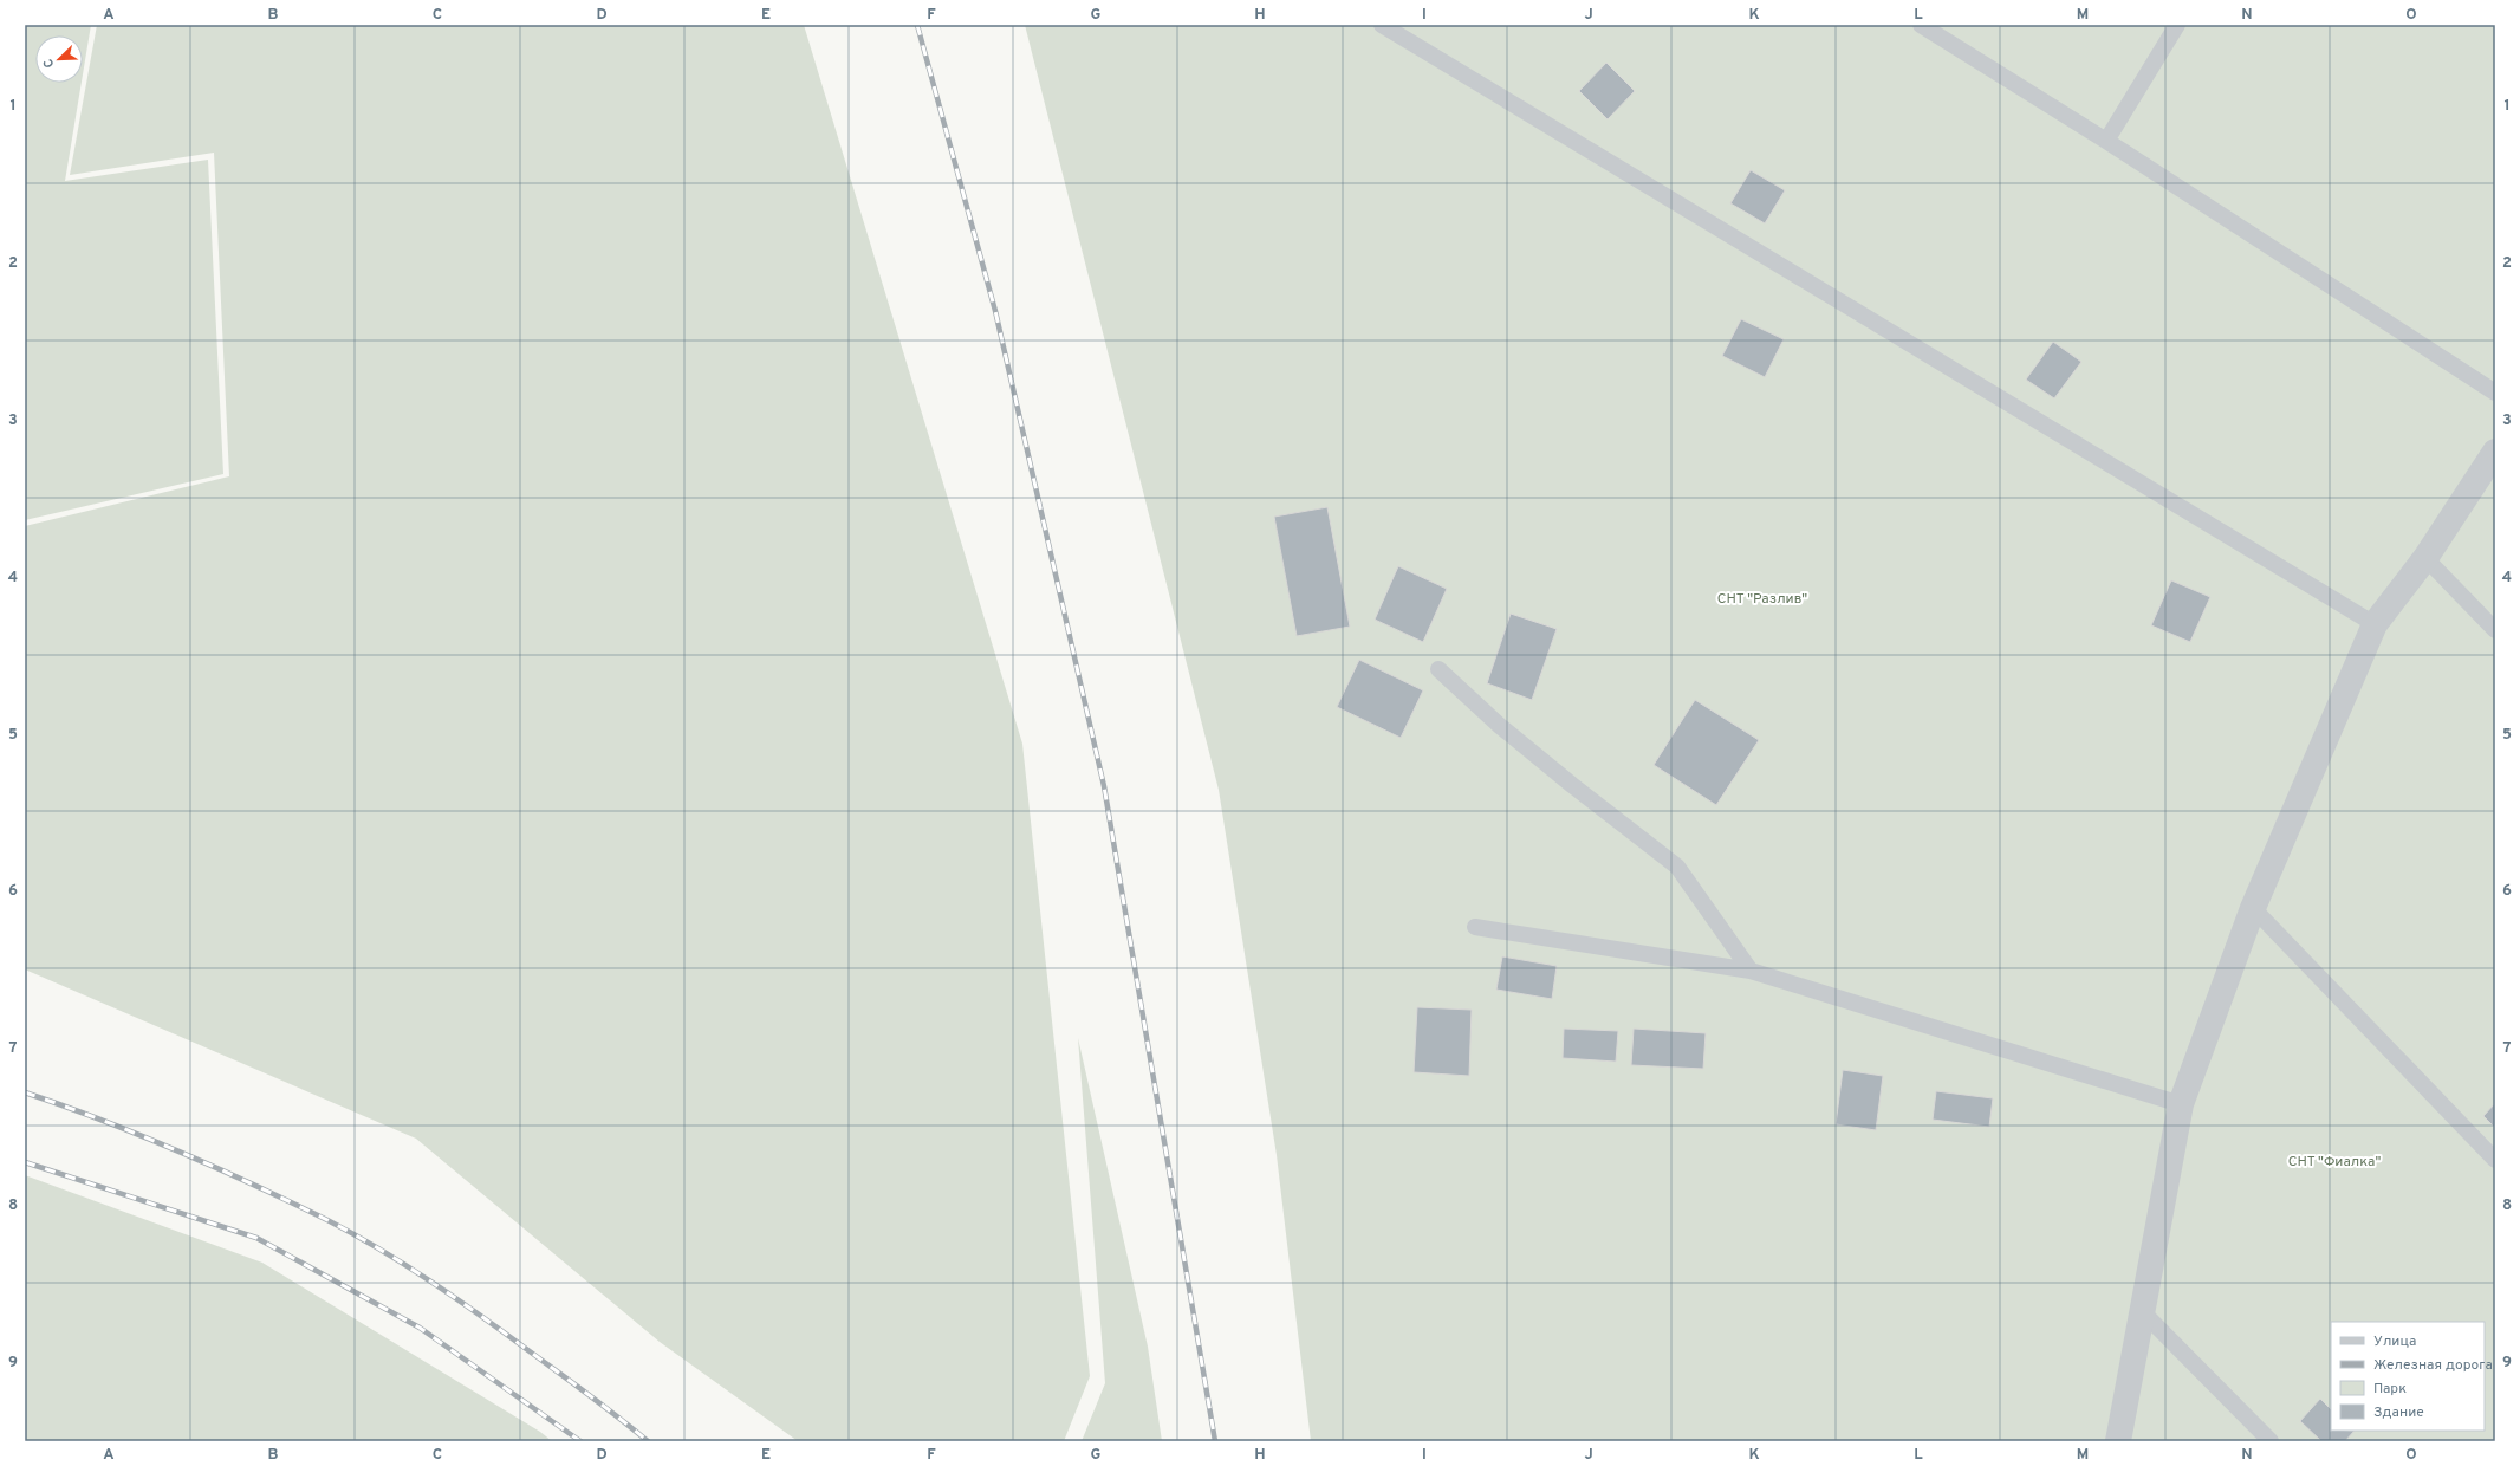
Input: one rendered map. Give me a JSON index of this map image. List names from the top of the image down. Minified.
{"parks":["СНТ \"Разлив\"","СНТ \"Фиалка\""],"legend":["Улица","Железная дорога","Парк","Здание"],"north":"bottom left","grid":{"columns":["A","B","C","D","E","F","G","H","I","J","K","L","M","N","O"],"rows":["1","2","3","4","5","6","7","8","9"]}}
